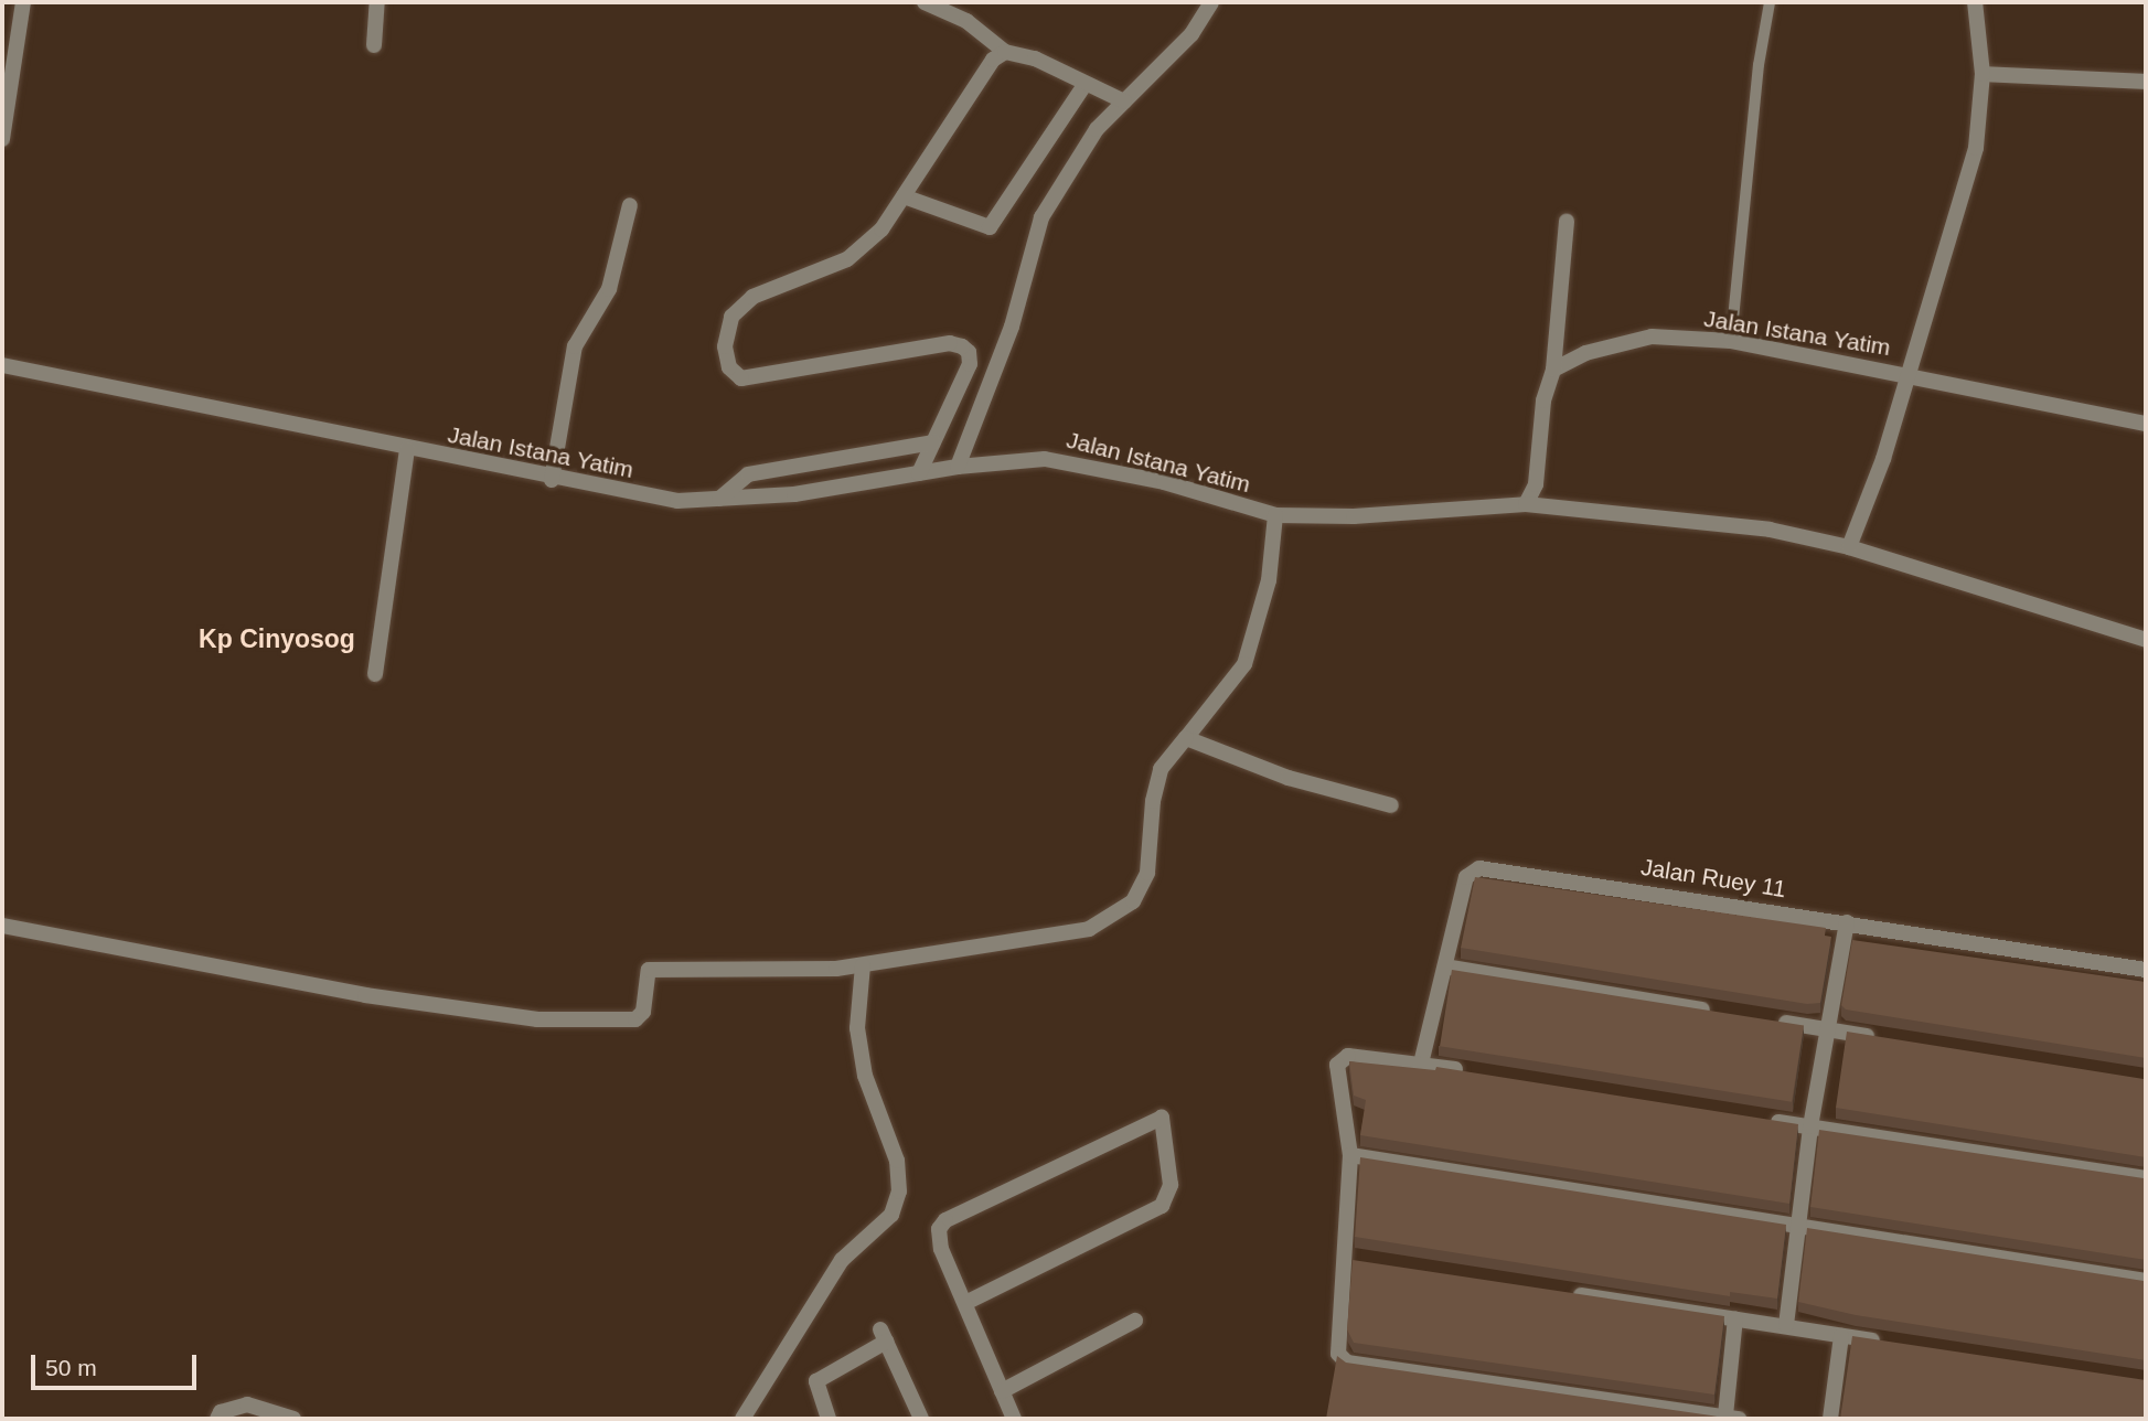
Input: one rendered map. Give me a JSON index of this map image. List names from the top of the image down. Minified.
{"streets":{"street":["Jalan Istana Yatim","Jalan Ruey 11"]},"districts":["Kp Cinyosog"],"scale_bar":"50 m"}
